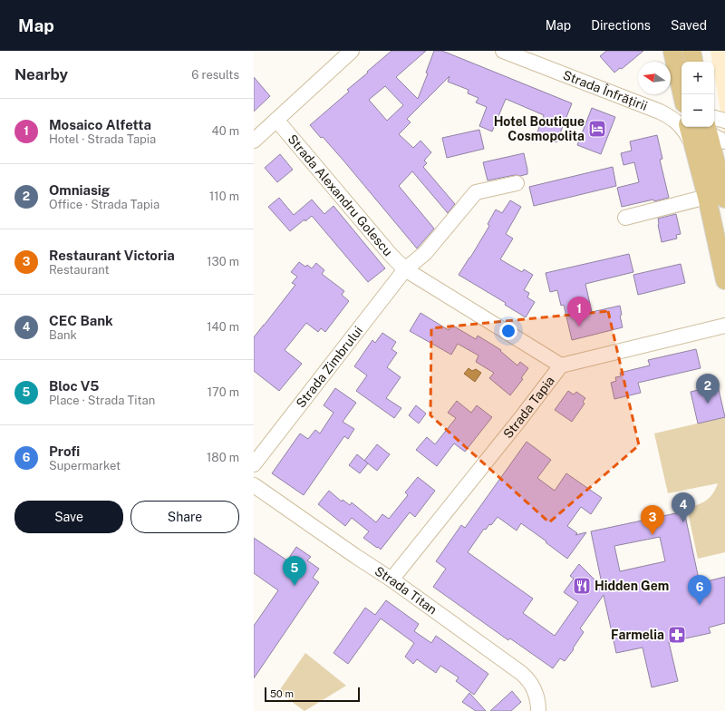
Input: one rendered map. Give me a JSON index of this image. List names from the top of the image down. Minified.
{"streets":{"street":["Strada Înfrățirii","Strada Alexandru Golescu","Strada Zimbrului","Strada Tapia","Strada Titan"]},"crossings":[["Strada Alexandru Golescu","Strada Zimbrului"],["Strada Alexandru Golescu","Strada Tapia"],["Strada Tapia","Strada Titan"]],"places":{"hotel":["Hotel Boutique Cosmopolita"],"restaurant":["Hidden Gem"],"pharmacy":["Farmelia"]},"scale_bar":"50 m","north":"left","page":{"header":"Map","nav":["Map","Directions","Saved"],"heading":["Nearby","6 results"],"map_buttons":["+","−"],"list":[{"mark":"1","name":"Mosaico Alfetta","note":"Hotel · Strada Tapia","value":"40 m"},{"mark":"2","name":"Omniasig","note":"Office · Strada Tapia","value":"110 m"},{"mark":"3","name":"Restaurant Victoria","note":"Restaurant","value":"130 m"},{"mark":"4","name":"CEC Bank","note":"Bank","value":"140 m"},{"mark":"5","name":"Bloc V5","note":"Place · Strada Titan","value":"170 m"},{"mark":"6","name":"Profi","note":"Supermarket","value":"180 m"}],"pins":["1","2","4","3","5","6"],"buttons":["Save","Share"],"scale":"50 m"}}
